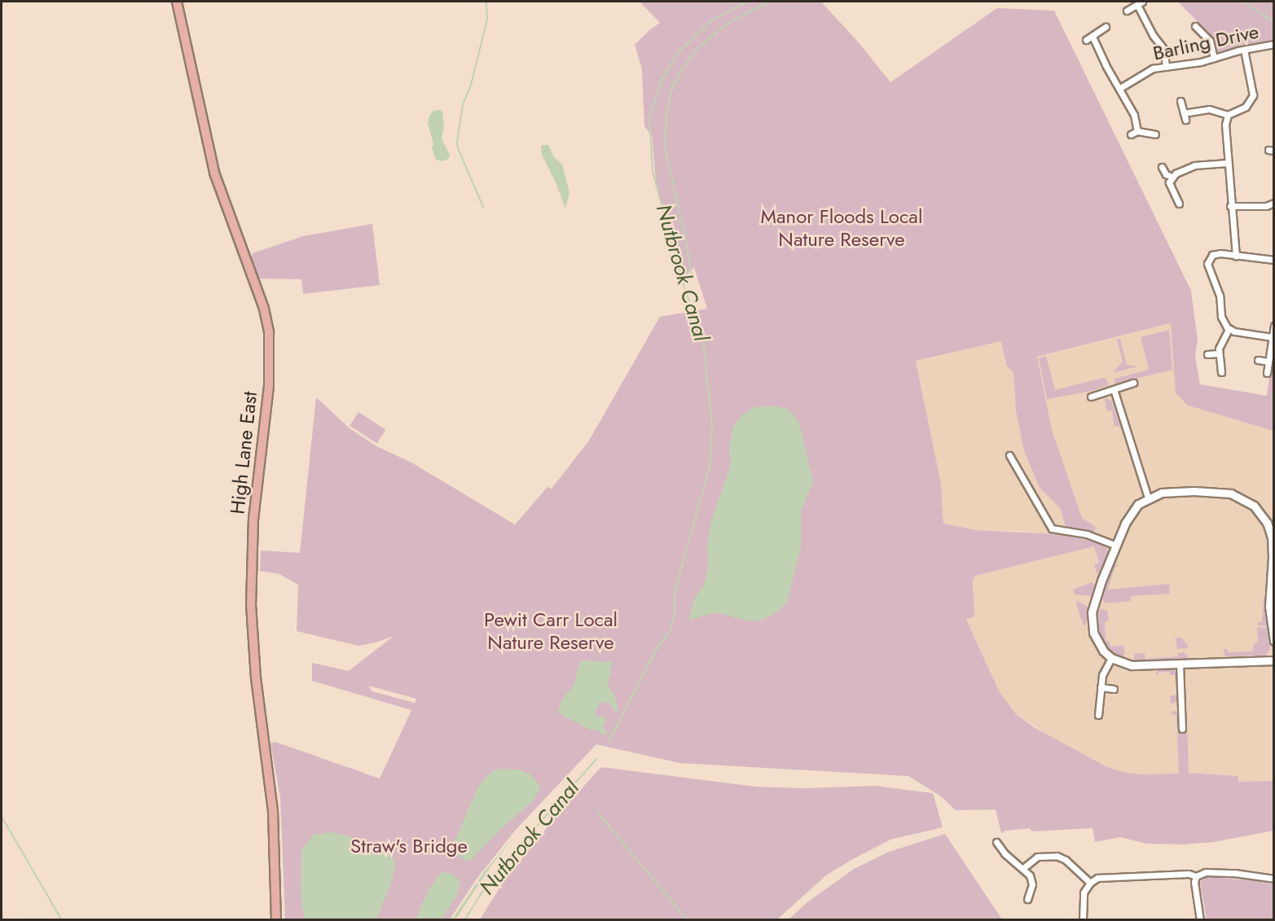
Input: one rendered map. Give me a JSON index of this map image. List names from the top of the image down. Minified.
{"streets":{"main road":["High Lane East"],"street":["Barling Drive"]},"water":["Nutbrook Canal"],"parks":["Manor Floods Local Nature Reserve","Pewit Carr Local Nature Reserve","Straw's Bridge"]}
